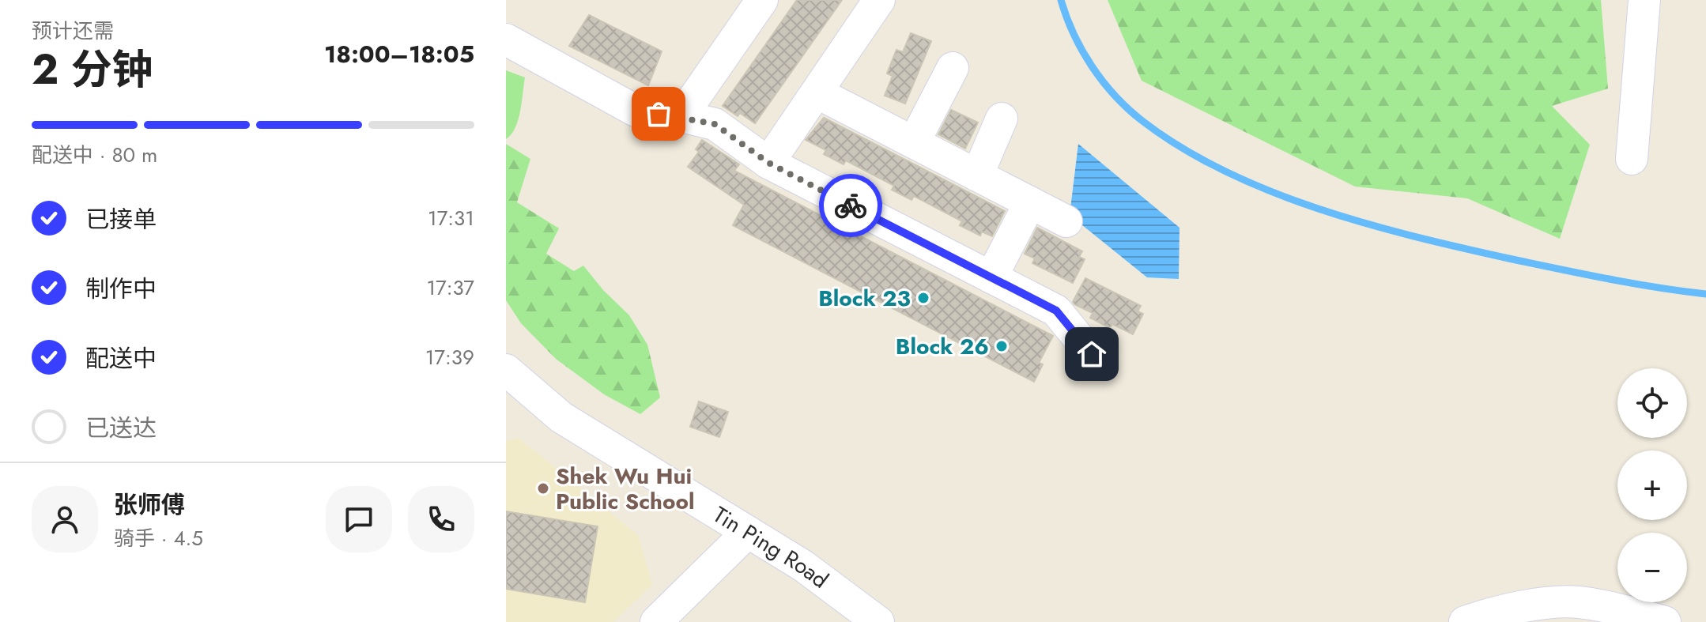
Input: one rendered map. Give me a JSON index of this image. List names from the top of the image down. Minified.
{"streets":{"street":["Tin Ping Road"]},"places":["Block 23","Block 26","Shek Wu Hui Public School"],"page":{"heading":["2 分钟","预计还需","18:00–18:05"],"panel":["张师傅","骑手 · 4.5"],"bar":"配送中 · 80 m","list":[["已接单","17:31"],["制作中","17:37"],["配送中","17:39"],"已送达"],"map_buttons":["+","−"]}}
